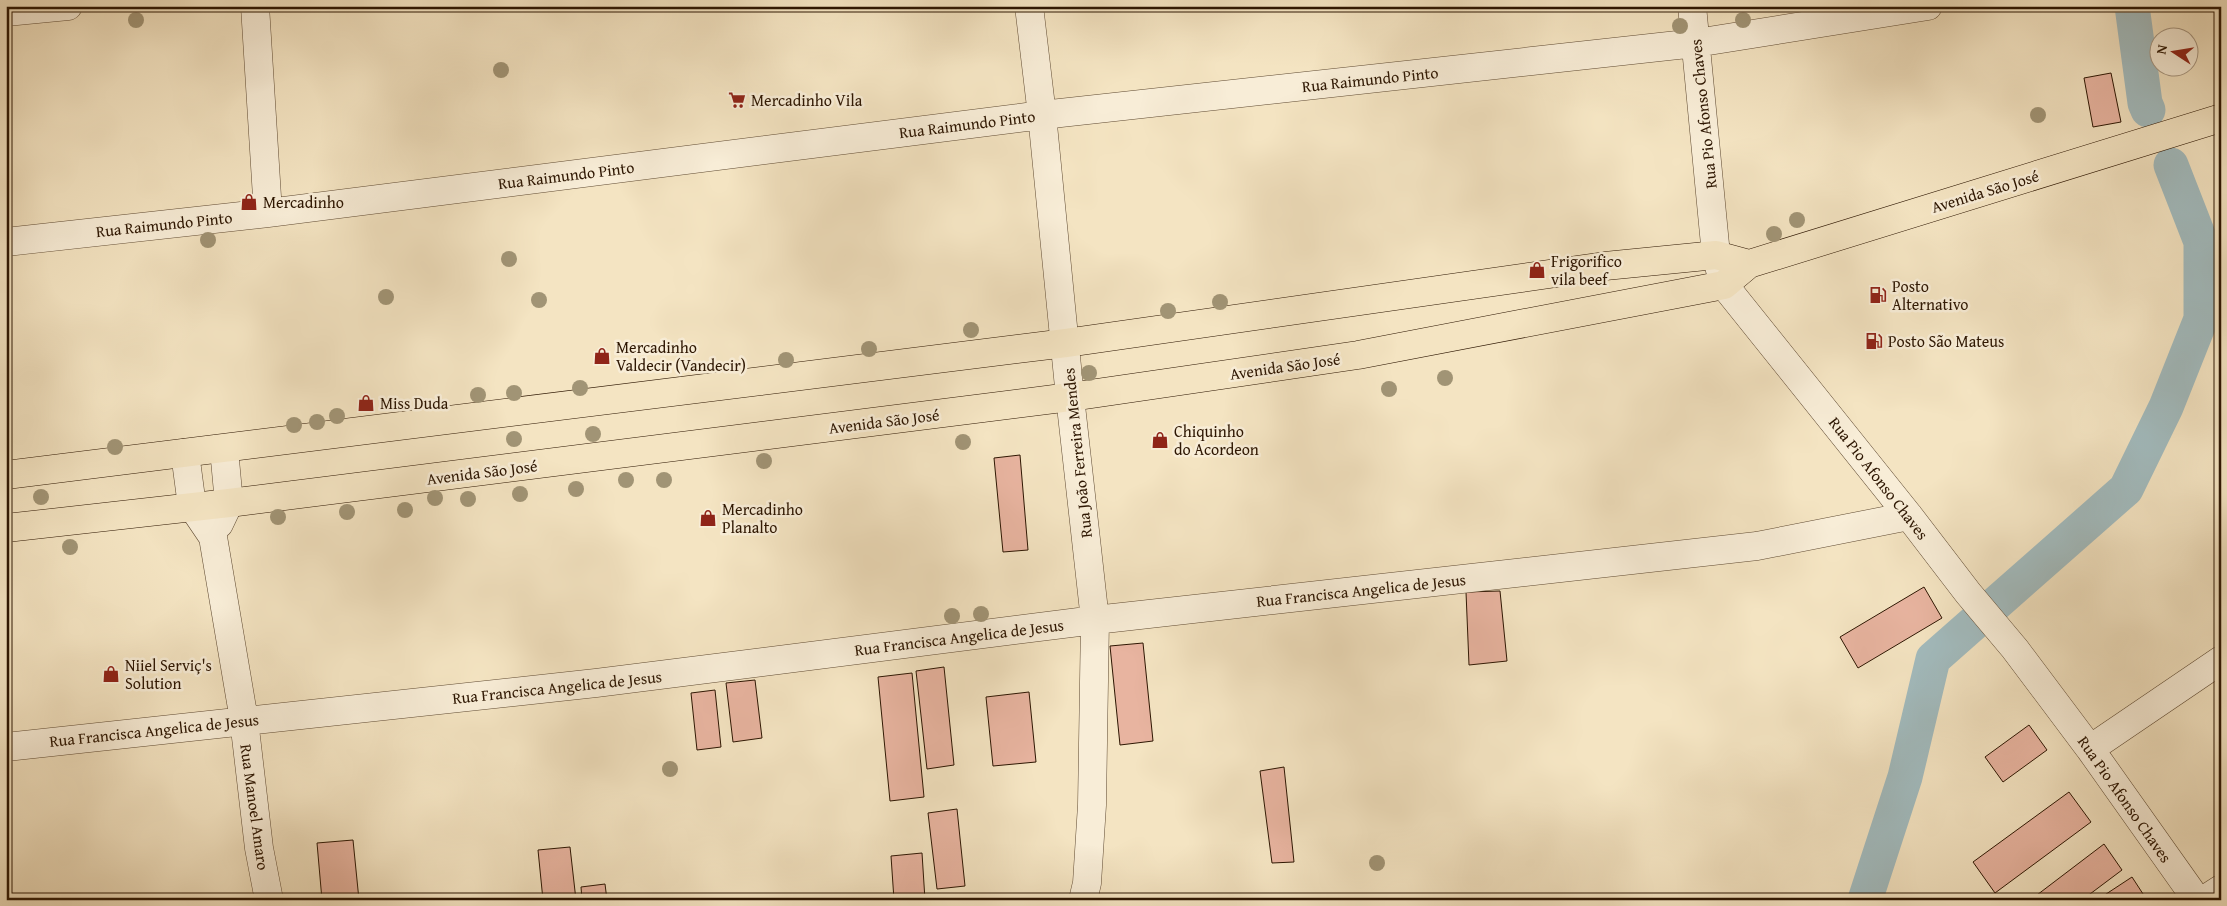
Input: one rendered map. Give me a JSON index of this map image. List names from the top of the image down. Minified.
{"streets":{"main road":["Avenida São José"],"street":["Rua Raimundo Pinto","Rua Pio Afonso Chaves","Rua João Ferreira Mendes","Rua Francisca Angelica de Jesus","Rua Manoel Amaro"]},"crossings":[["Rua Raimundo Pinto","Rua Pio Afonso Chaves"],["Rua Raimundo Pinto","Rua João Ferreira Mendes"],["Rua Pio Afonso Chaves","Avenida São José"],["Rua Pio Afonso Chaves","Rua Francisca Angelica de Jesus"],["Avenida São José","Rua João Ferreira Mendes"],["Avenida São José","Rua Manoel Amaro"],["Rua João Ferreira Mendes","Rua Francisca Angelica de Jesus"],["Rua Francisca Angelica de Jesus","Rua Manoel Amaro"]],"places":{"supermarket":["Mercadinho Vila"],"shop":["Mercadinho","Frigorifico vila beef","Mercadinho Valdecir (Vandecir)","Miss Duda","Chiquinho do Acordeon","Mercadinho Planalto","Niiel Serviç's Solution"],"fuel station":["Posto Alternativo","Posto São Mateus"]},"north":"left"}
